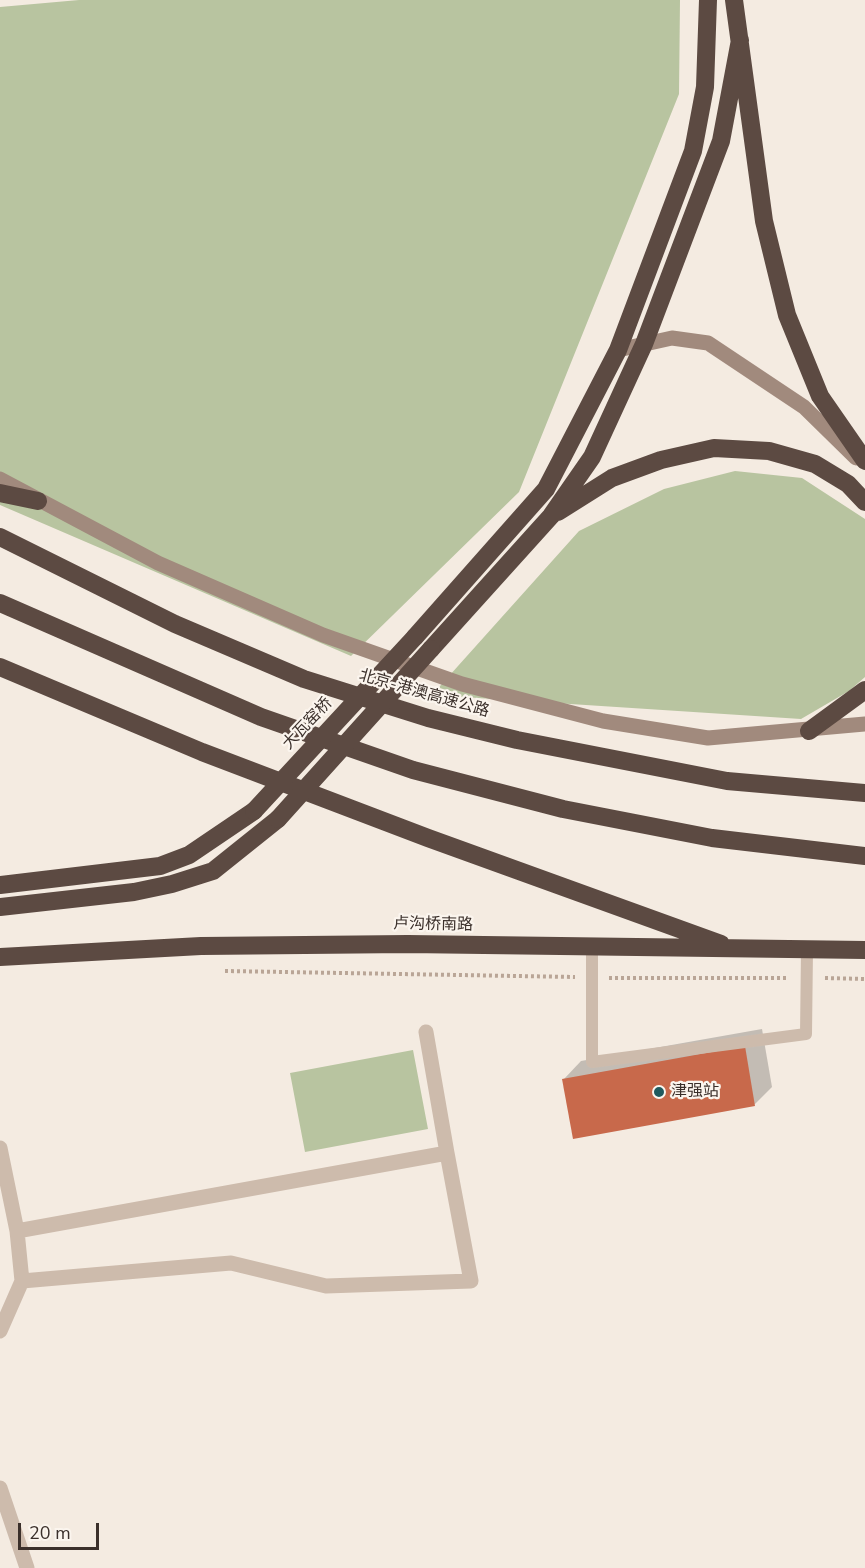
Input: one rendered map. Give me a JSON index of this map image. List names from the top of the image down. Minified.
{"streets":{"highway":["北京-港澳高速公路","大瓦窑桥","卢沟桥南路"]},"places":["津强站"],"scale_bar":"20 m"}
